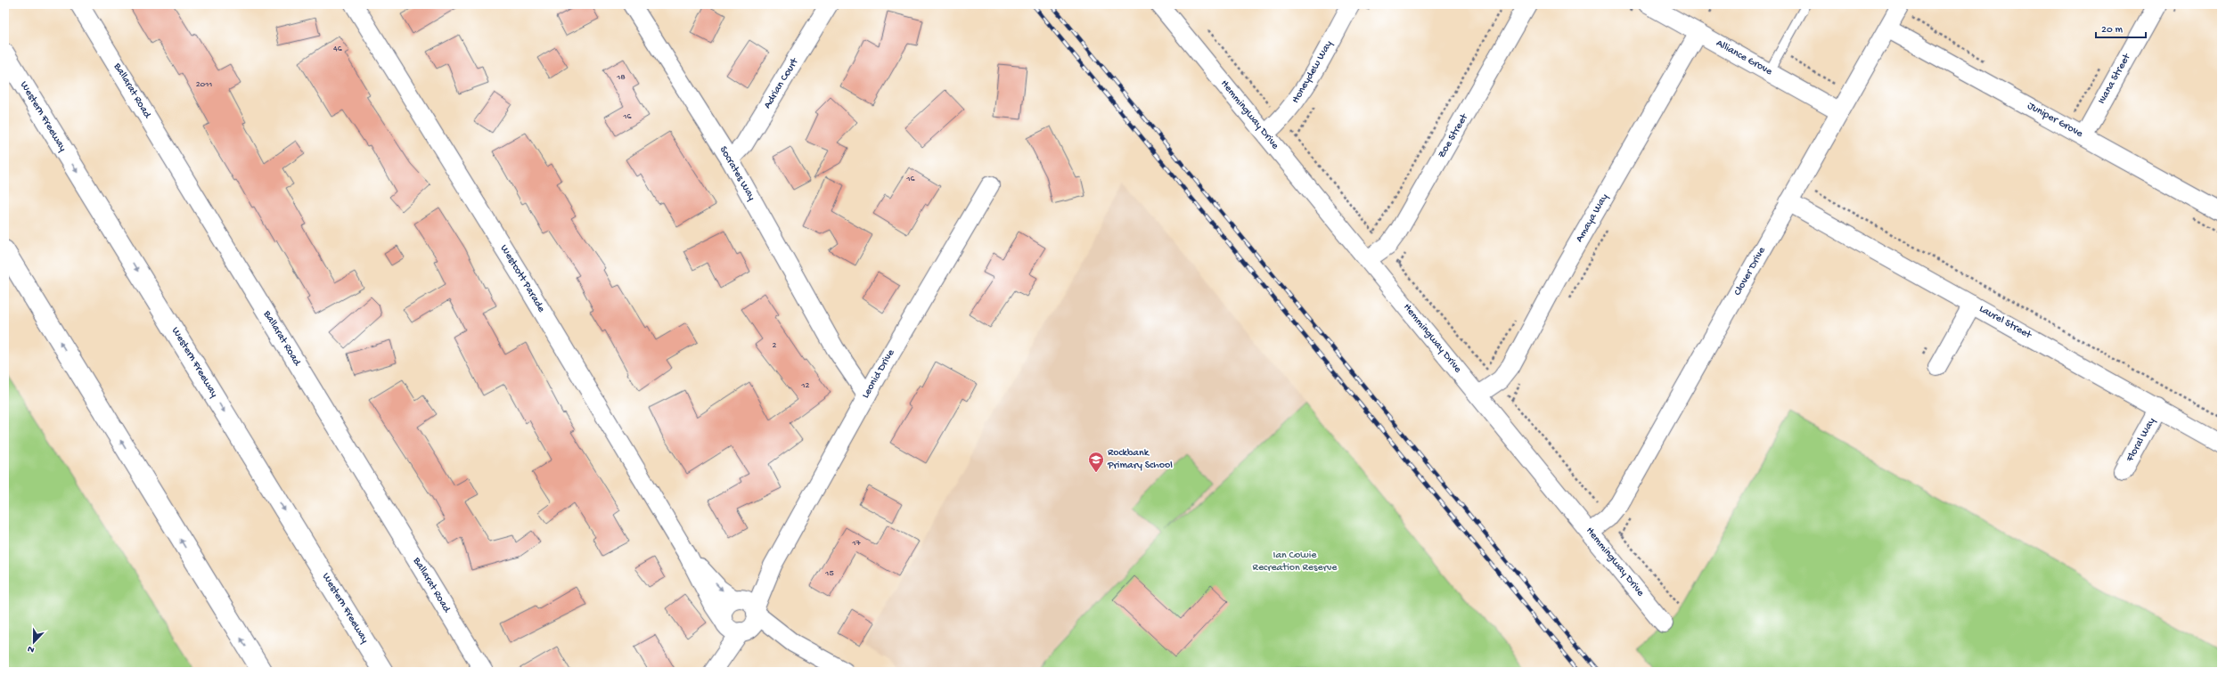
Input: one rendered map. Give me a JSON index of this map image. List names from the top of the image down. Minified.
{"streets":{"highway":["Western Freeway"],"street":["Alliance Grove","Honeydew Way","Ivana Street","Adrian Court","Ballarat Road","Hemmingway Drive","Juniper Grove","Zoe Street","Socrates Way","Amaya Way","Clover Drive","Westcott Parade","Laurel Street","Leonid Drive","Floral Way"]},"crossings":[["Alliance Grove","Amaya Way"],["Alliance Grove","Clover Drive"],["Honeydew Way","Hemmingway Drive"],["Ivana Street","Juniper Grove"],["Adrian Court","Socrates Way"],["Hemmingway Drive","Zoe Street"],["Hemmingway Drive","Amaya Way"],["Hemmingway Drive","Clover Drive"],["Juniper Grove","Clover Drive"],["Socrates Way","Leonid Drive"],["Clover Drive","Laurel Street"],["Westcott Parade","Leonid Drive"],["Laurel Street","Floral Way"]],"parks":["Ian Cowie Recreation Reserve"],"places":{"school or university":["Rockbank Primary School"]},"house_numbers":["46","18","2011","16","16","2","12","17","15"],"scale_bar":"20 m","north":"bottom"}
